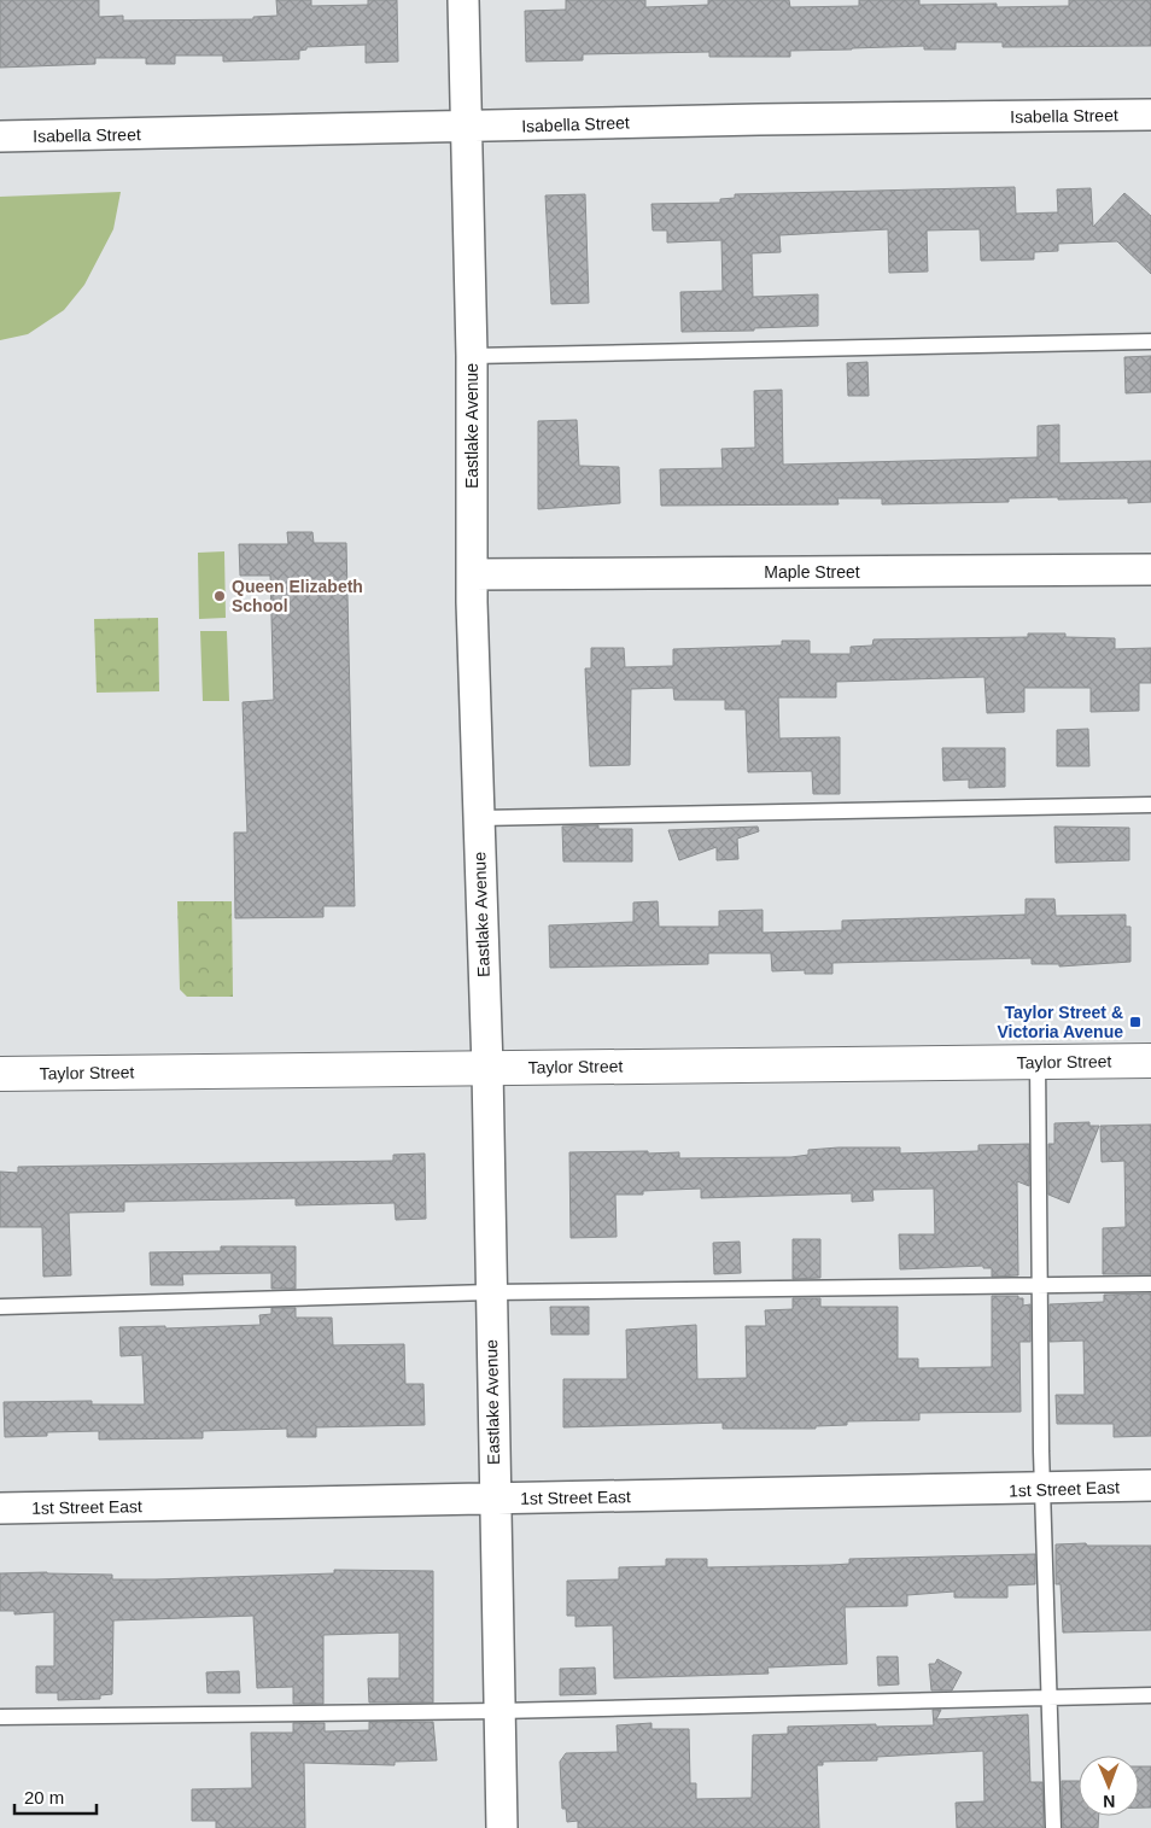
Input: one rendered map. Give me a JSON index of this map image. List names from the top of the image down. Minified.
{"streets":{"main road":["Taylor Street"],"street":["Isabella Street","Eastlake Avenue","Maple Street","1st Street East"]},"crossings":[["Isabella Street","Eastlake Avenue"],["Eastlake Avenue","Maple Street"],["Eastlake Avenue","Taylor Street"],["Eastlake Avenue","1st Street East"]],"places":{"other":["Queen Elizabeth School"],"transit":["Taylor Street & Victoria Avenue"]},"scale_bar":"20 m","north":"bottom"}
